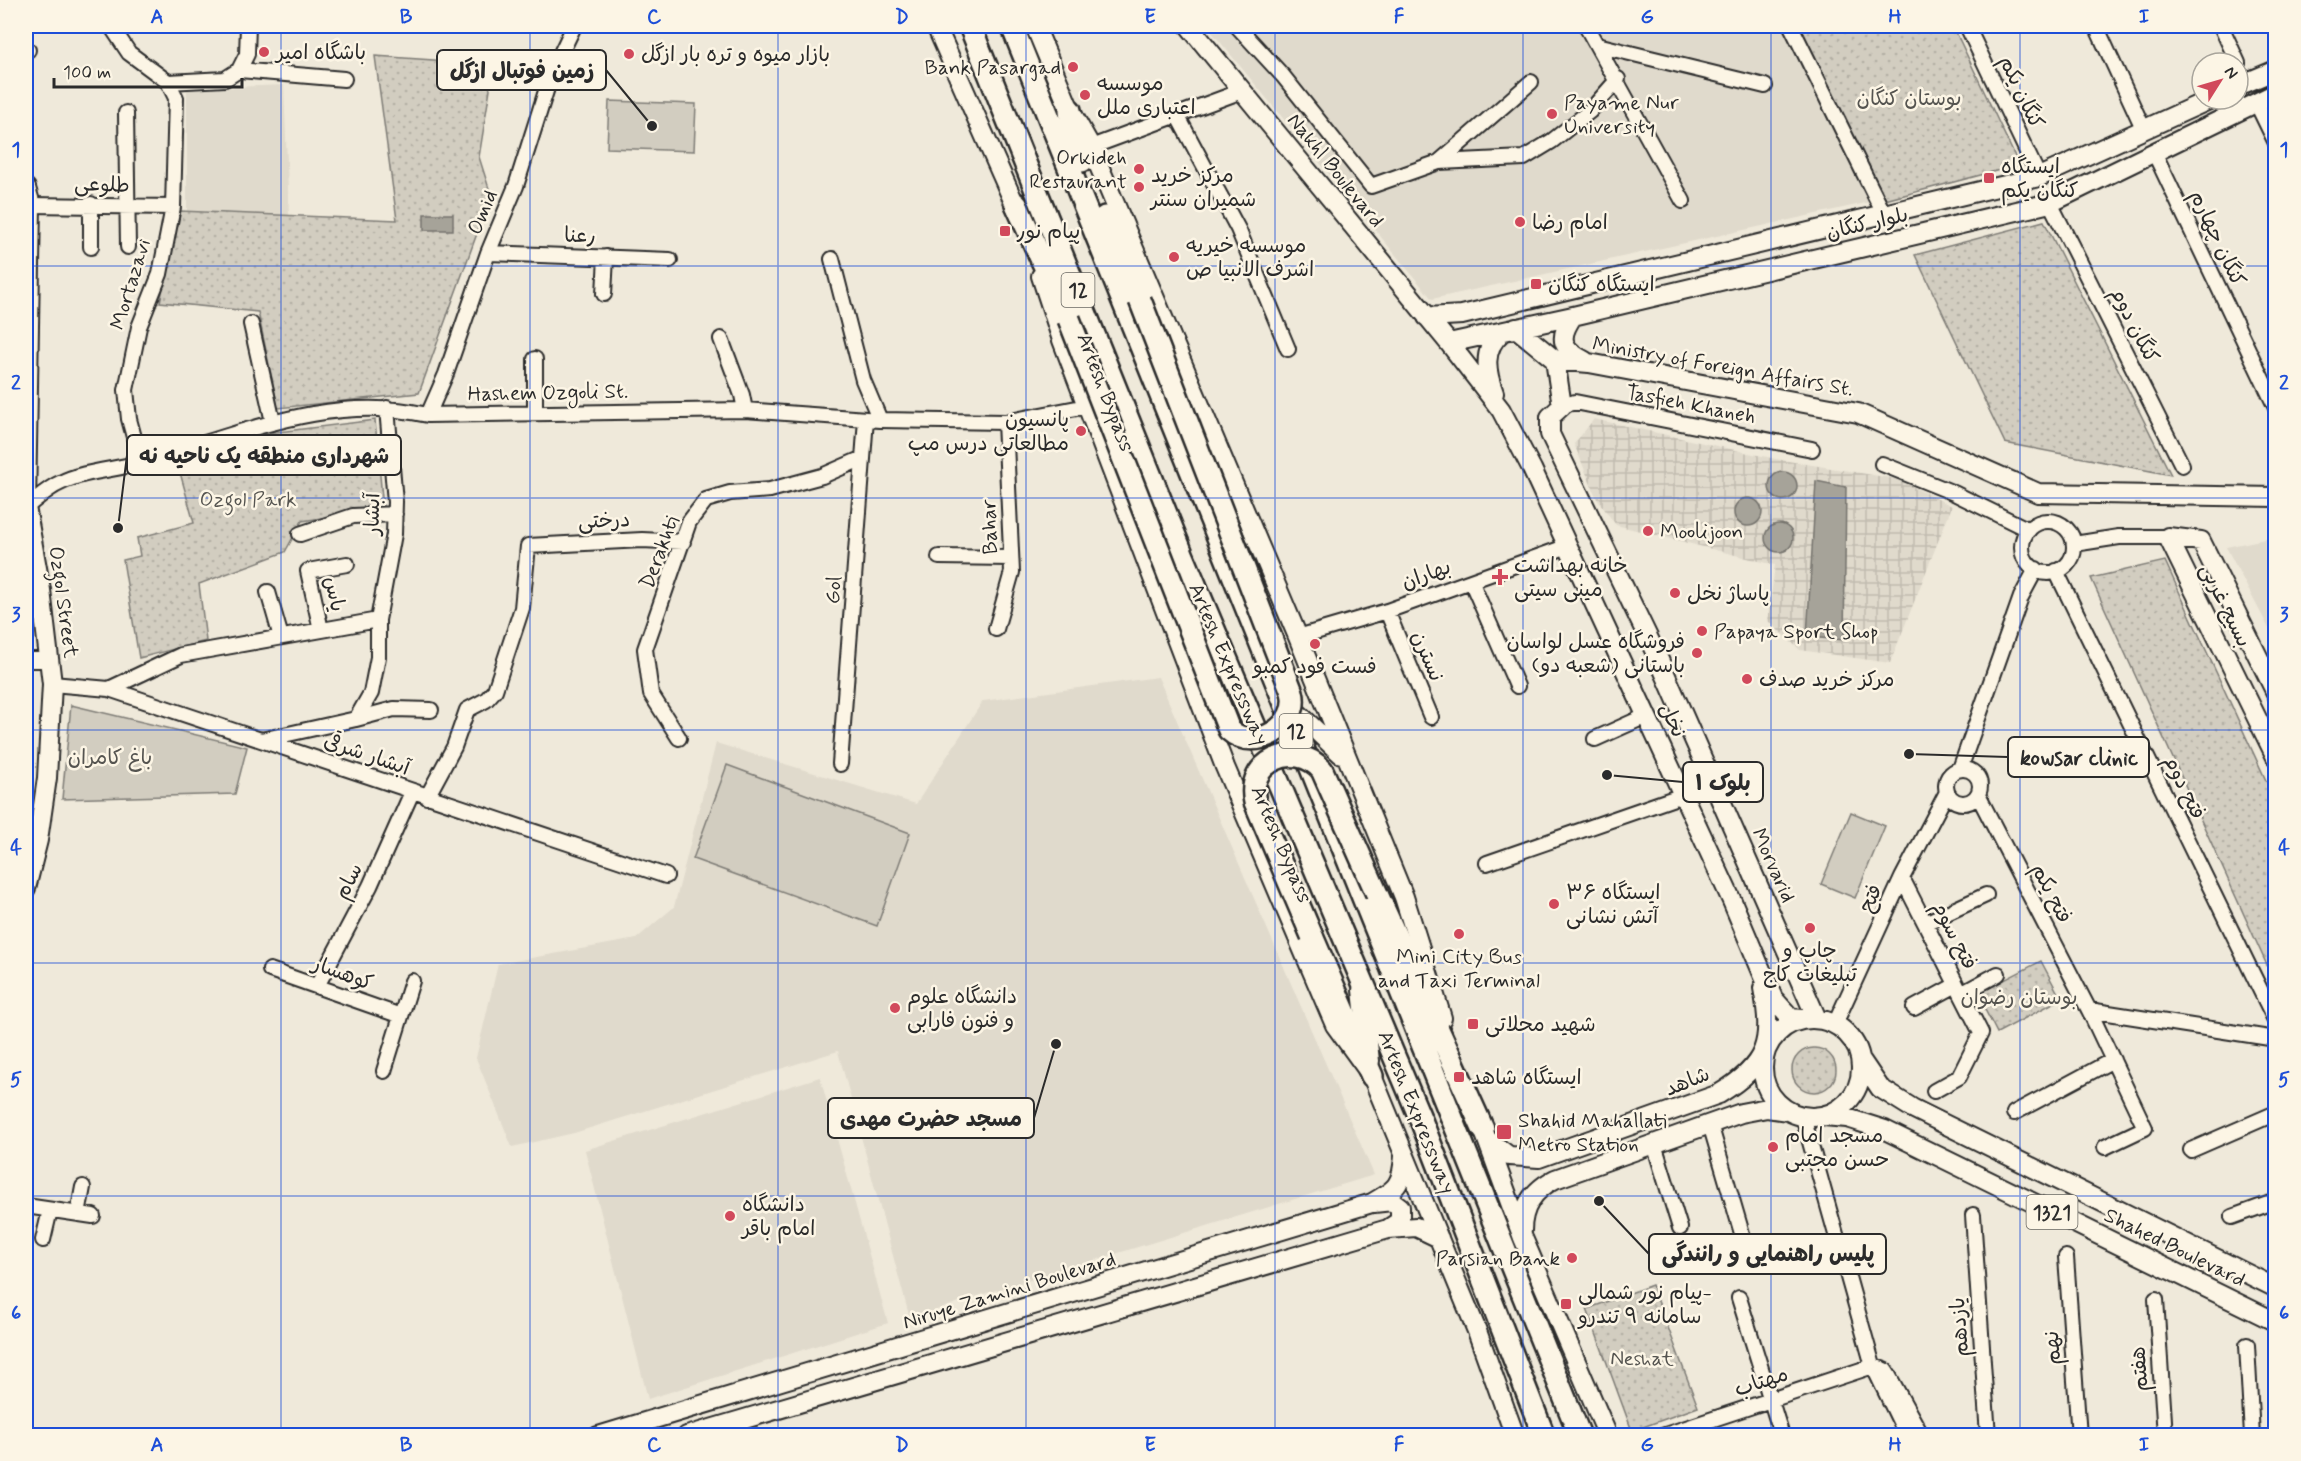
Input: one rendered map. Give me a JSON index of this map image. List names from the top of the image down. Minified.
{"streets":{"highway":["12","Artesh Expressway"],"main road":["Nakhl Boulevard","بلوار کنگان","Ministry of Foreign Affairs St.","Artesh Bypass","Ozgol Street","بسیج غربی","نخل","Morvarid","شاهد","1321","Shahed Boulevard","Niruye Zamini Boulevard"],"street":["کنگان یکم","طلوعی","Omid","رعنا","کنگان چهارم","Mortazavi","کنگان دوم","Hashem Ozgoli St.","Tasfieh Khaneh","آبشار","درختی","Bahar","Derakhti","بهاران","Gol","یاس","نسترن","آبشار شرقی","فتح دوم","سام","فتح یکم","فتح","فتح سوم","کوهسار","یازدهم","نهم","هفتم","مهتاب"]},"crossings":[["کنگان یکم","بلوار کنگان"],["Nakhl Boulevard","بلوار کنگان"],["Nakhl Boulevard","نخل"],["طلوعی","Mortazavi"],["Omid","رعنا"],["Omid","Hashem Ozgoli St."],["بلوار کنگان","کنگان چهارم"],["بلوار کنگان","کنگان دوم"],["بلوار کنگان","نخل"],["Mortazavi","Hashem Ozgoli St."],["Hashem Ozgoli St.","Artesh Bypass"],["Hashem Ozgoli St.","آبشار"],["Hashem Ozgoli St.","Bahar"],["Hashem Ozgoli St.","Gol"],["Hashem Ozgoli St.","Ozgol Street"],["Artesh Bypass","Niruye Zamini Boulevard"],["Tasfieh Khaneh","Morvarid"],["درختی","Derakhti"],["درختی","آبشار شرقی"],["Derakhti","Gol"],["بهاران","نسترن"],["بهاران","نخل"],["Ozgol Street","آبشار شرقی"],["آبشار شرقی","سام"],["Morvarid","فتح"],["Morvarid","شاهد"],["Morvarid","Shahed Boulevard"],["سام","کوهسار"],["فتح یکم","فتح"],["فتح","فتح سوم"],["فتح","شاهد"],["فتح","Shahed Boulevard"],["شاهد","Shahed Boulevard"]],"parks":["بوستان کنگان","Ozgol Park","باغ کامران","بوستان رضوان","Neshat"],"places":{"other":["باشگاه امیر","بازار میوه و تره بار ازگل","Bank Pasargad","موسسه اعتباری ملل","Payame Nur University","زمین فوتبال ازگل","Orkideh Restaurant","مرکز خرید شمیران سنتر","امام رضا","موسسه خیریه اشرف الانبیا ص","پانسیون مطالعاتی درس مپ","شهرداری منطقه یک ناحیه نه","Moolijoon","پاساژ نخل","Papaya Sport Shop","فست فود کمبو","فروشگاه عسل لواسان باستانی (شعبه دو)","مرکز خرید صدف","kowsar clinic","۱ بلوک","ایستگاه ۳۶ آتش نشانی","چاپ و تبلیغات کاج","Mini City Bus and Taxi Terminal","دانشگاه علوم و فنون فارابی","مسجد حضرت مهدی","مسجد امام حسن مجتبی","پلیس راهنمایی و رانندگی","دانشگاه امام باقر","Parsian Bank"],"transit":["ایستگاه کنگان یکم","پیام نور","ایستگاه کنگان","شهید محلاتی","ایستگاه شاهد","Shahid Mahallati Metro Station","پیام نور شمالی- سامانه ۹ تندرو"],"health":["خانه بهداشت مینی سیتی"]},"scale_bar":"100 m","north":"top right","grid":{"columns":["A","B","C","D","E","F","G","H","I"],"rows":["1","2","3","4","5","6"]}}
